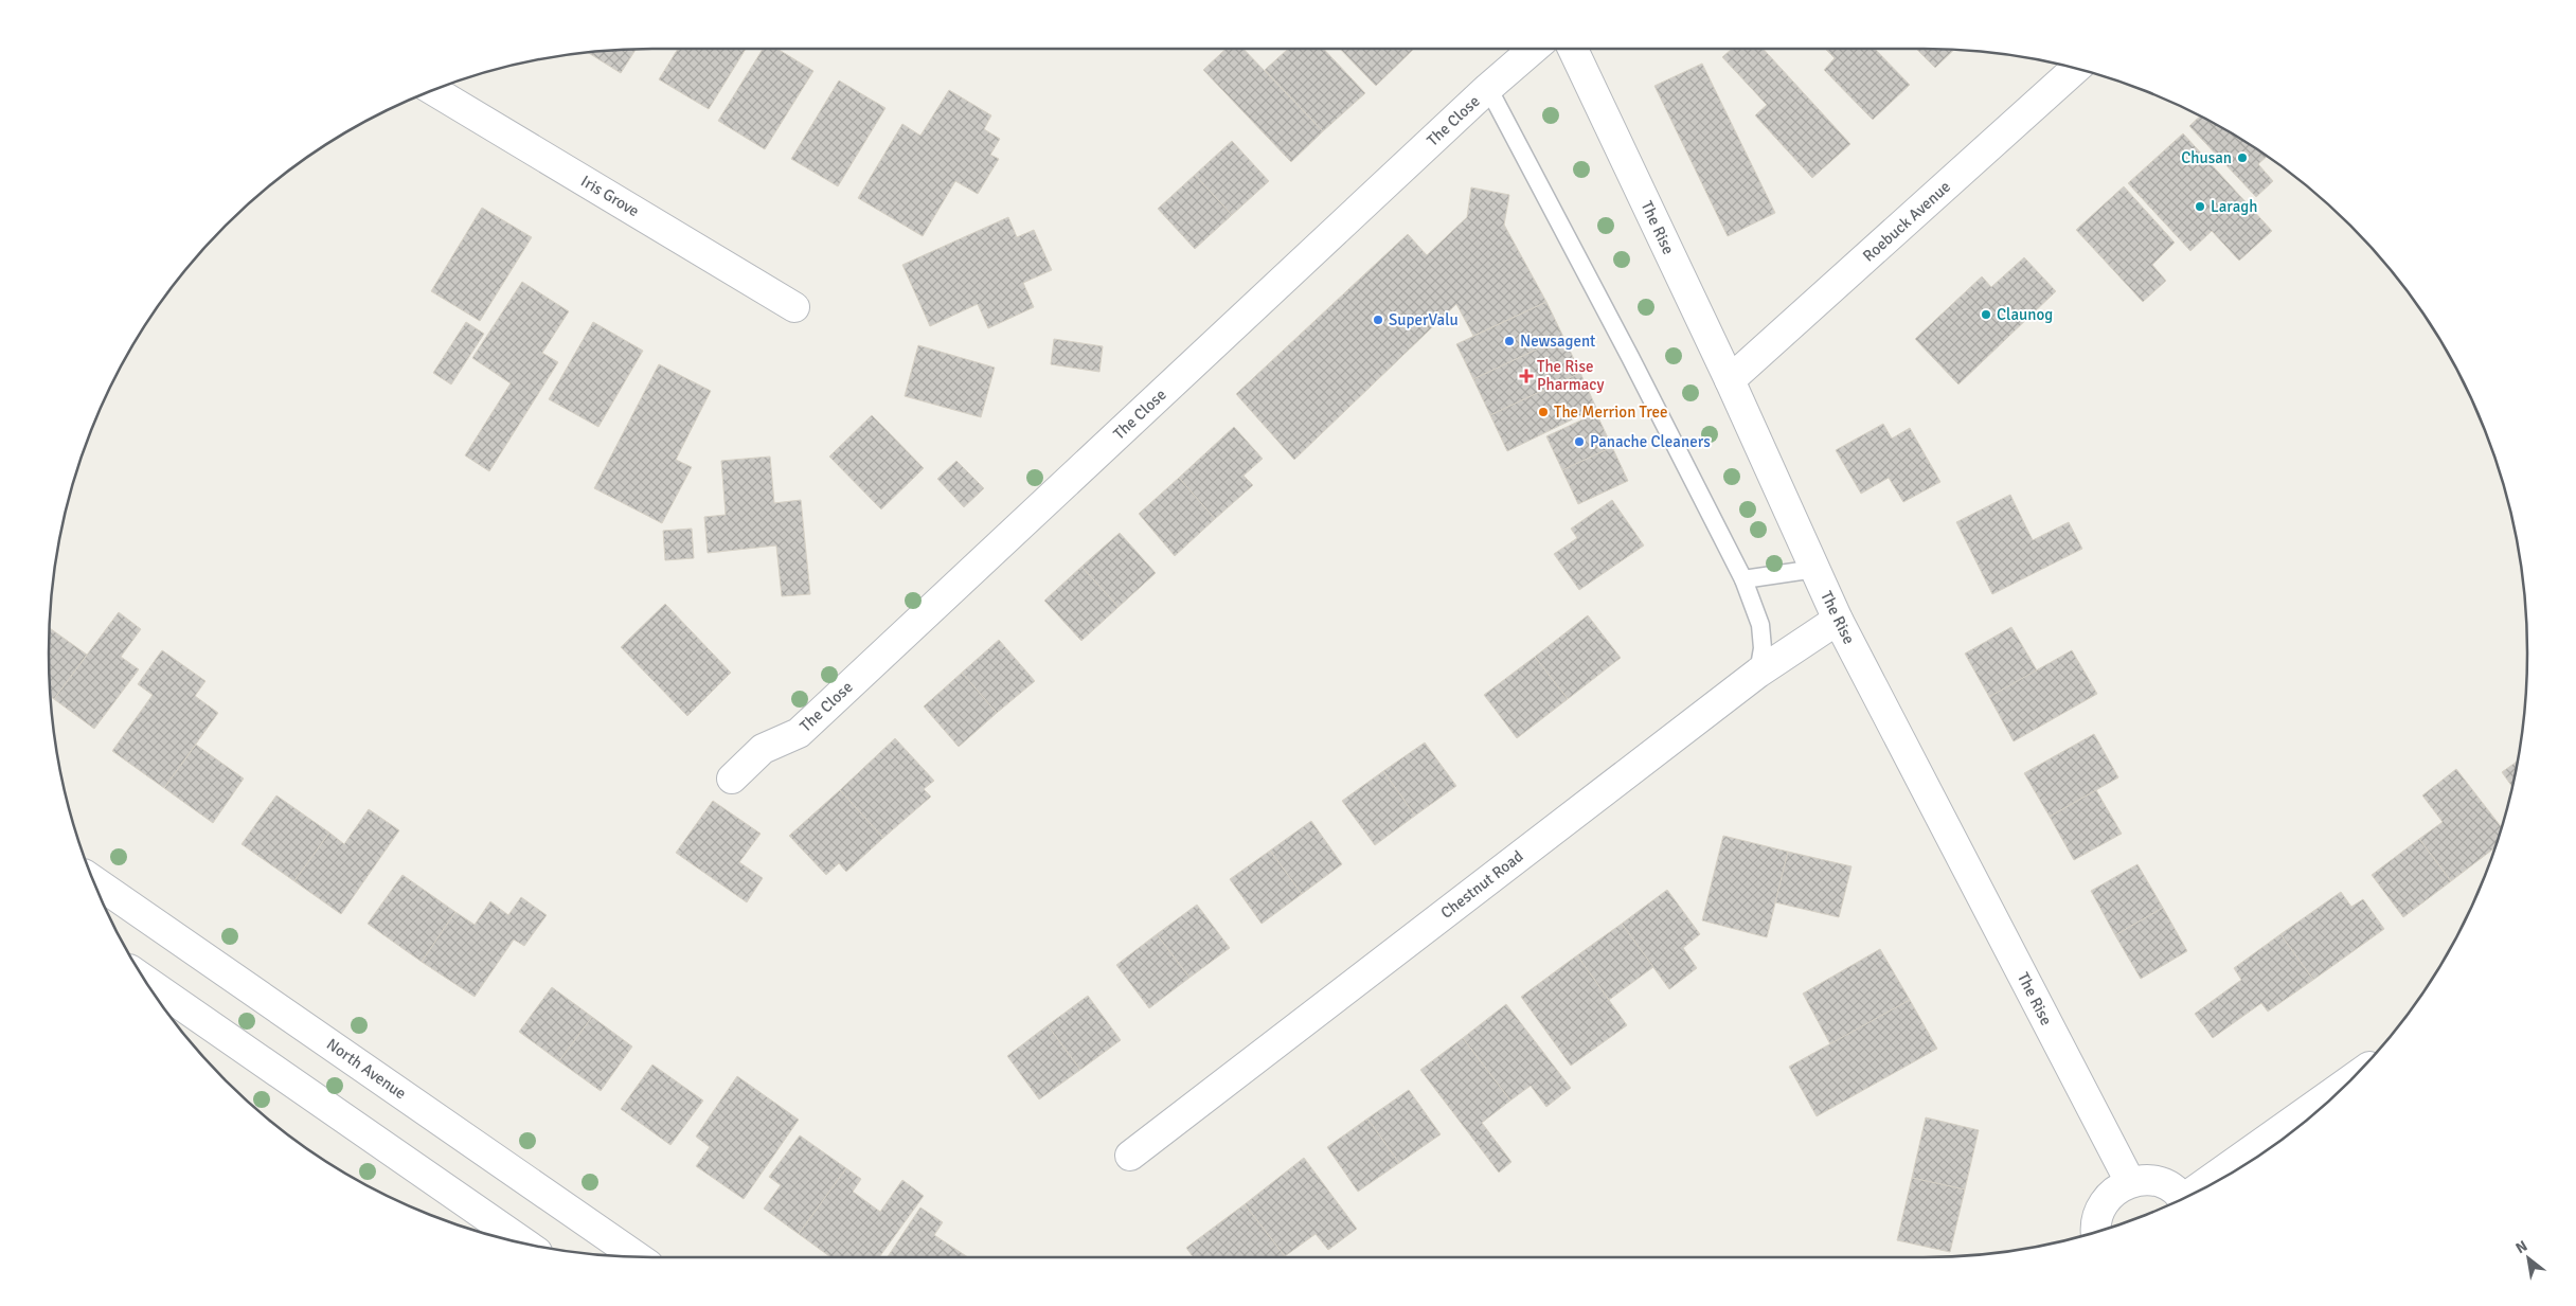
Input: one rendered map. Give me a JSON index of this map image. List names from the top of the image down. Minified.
{"streets":{"street":["The Close","Iris Grove","Roebuck Avenue","The Rise","Chestnut Road","North Avenue"]},"crossings":[["Roebuck Avenue","The Rise"],["The Rise","Chestnut Road"]],"places":{"other":["Chusan","Laragh","Claunog","SuperValu","Newsagent","The Merrion Tree","Panache Cleaners"],"health":["The Rise Pharmacy"]},"north":"top left"}
